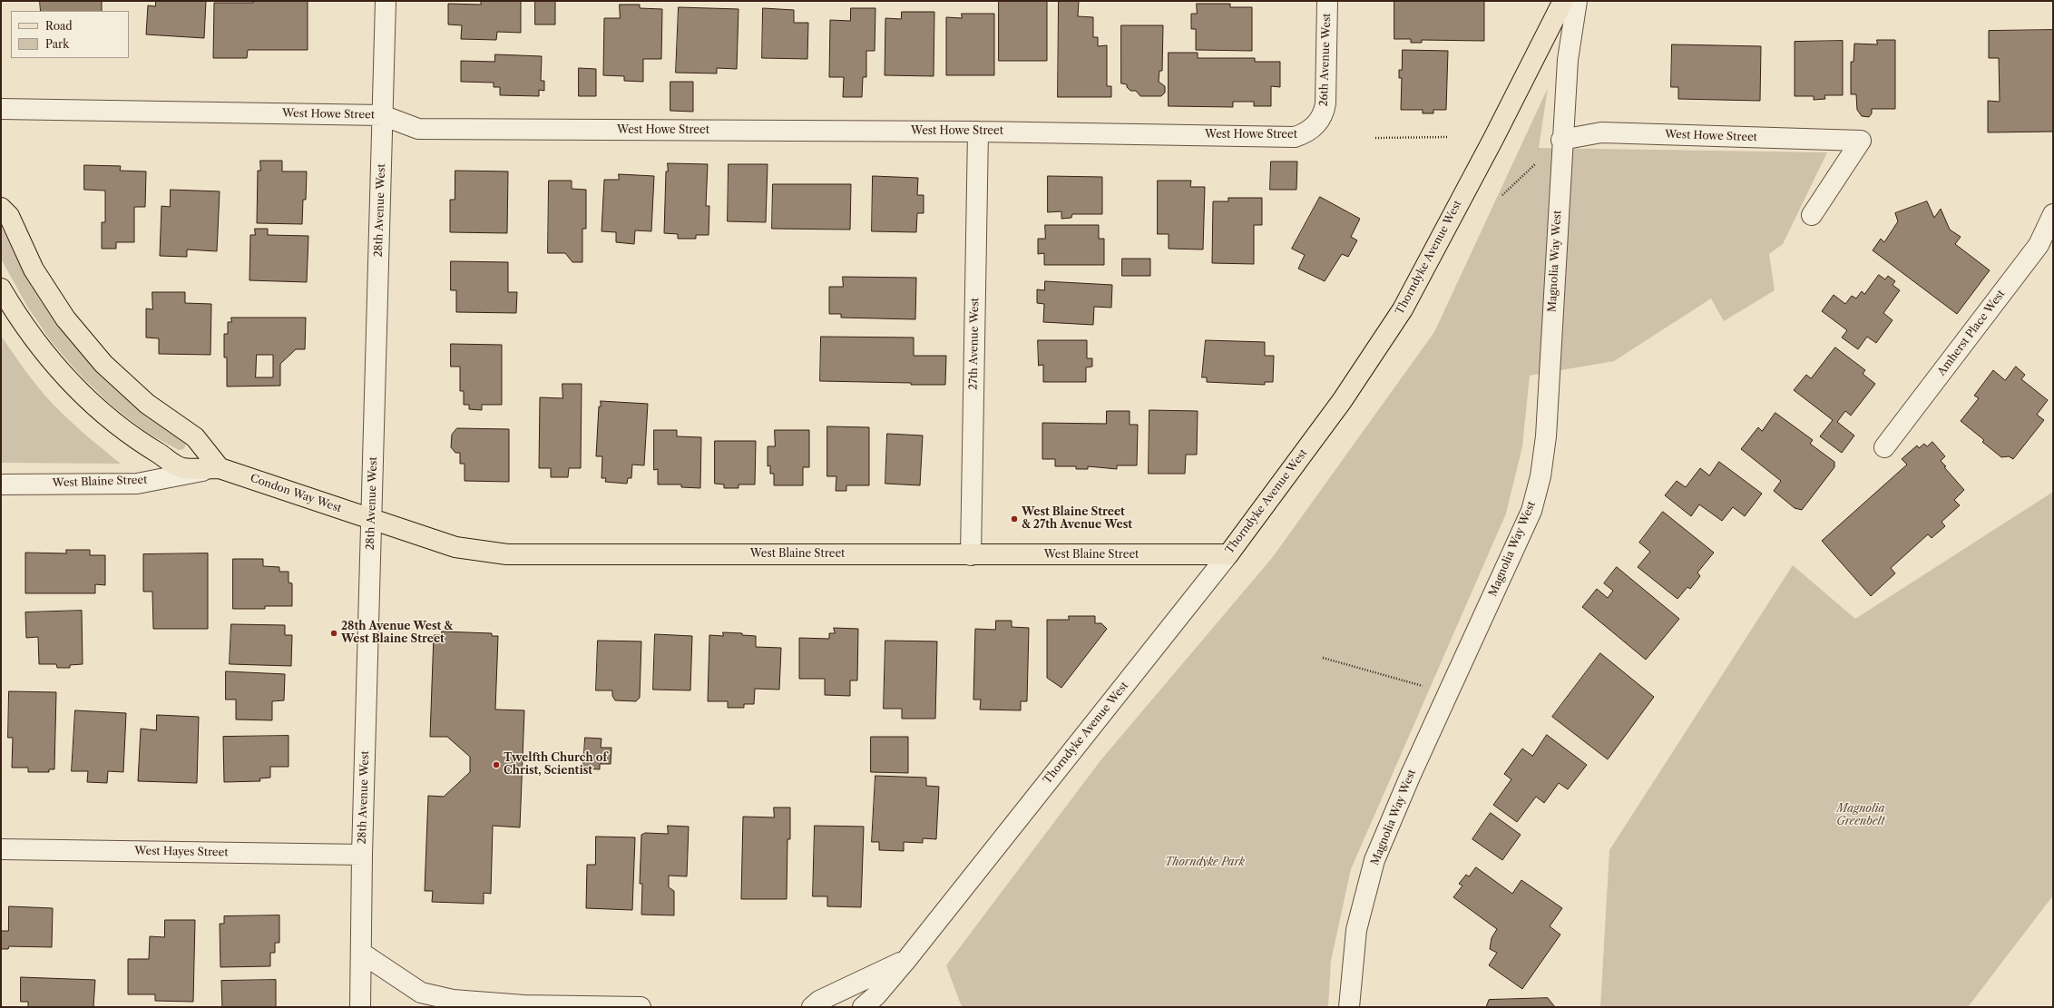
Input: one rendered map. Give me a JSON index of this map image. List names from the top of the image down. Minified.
{"streets":{"main road":["Thorndyke Avenue West","West Blaine Street","Condon Way West"],"street":["26th Avenue West","West Howe Street","28th Avenue West","Magnolia Way West","Amherst Place West","27th Avenue West","West Hayes Street"]},"crossings":[["26th Avenue West","West Howe Street"],["West Howe Street","28th Avenue West"],["West Howe Street","Magnolia Way West"],["West Howe Street","27th Avenue West"],["28th Avenue West","West Blaine Street"],["28th Avenue West","Condon Way West"],["28th Avenue West","West Hayes Street"],["Thorndyke Avenue West","West Blaine Street"],["27th Avenue West","West Blaine Street"],["West Blaine Street","Condon Way West"]],"parks":["Magnolia Greenbelt","Thorndyke Park"],"places":["West Blaine Street & 27th Avenue West","28th Avenue West & West Blaine Street","Twelfth Church of Christ, Scientist"],"legend":["Road","Park"]}
